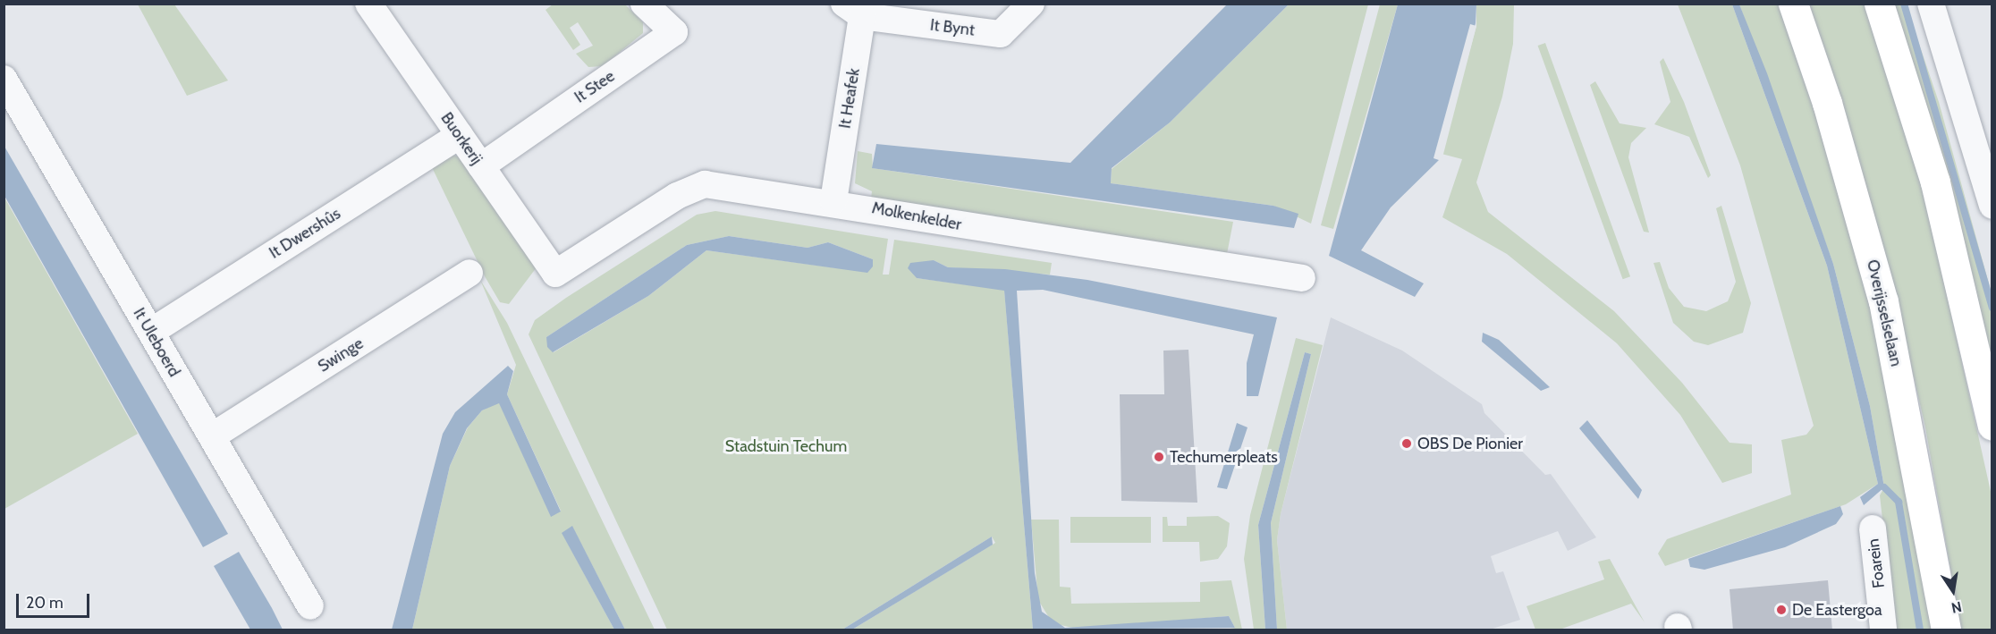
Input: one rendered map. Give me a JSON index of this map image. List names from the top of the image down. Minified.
{"streets":{"main road":["Overijsselselaan"],"street":["It Bynt","It Stee","It Heafek","Buorkerij","Molkenkelder","It Dwershûs","It Uleboerd","Swinge","Foarein"]},"crossings":[["It Bynt","It Heafek"],["It Stee","Buorkerij"],["It Heafek","Molkenkelder"],["Buorkerij","Molkenkelder"],["Buorkerij","It Dwershûs"],["It Dwershûs","It Uleboerd"],["It Uleboerd","Swinge"]],"parks":["Stadstuin Techum"],"places":["OBS De Pionier","Techumerpleats","De Eastergoa"],"scale_bar":"20 m","north":"bottom"}
